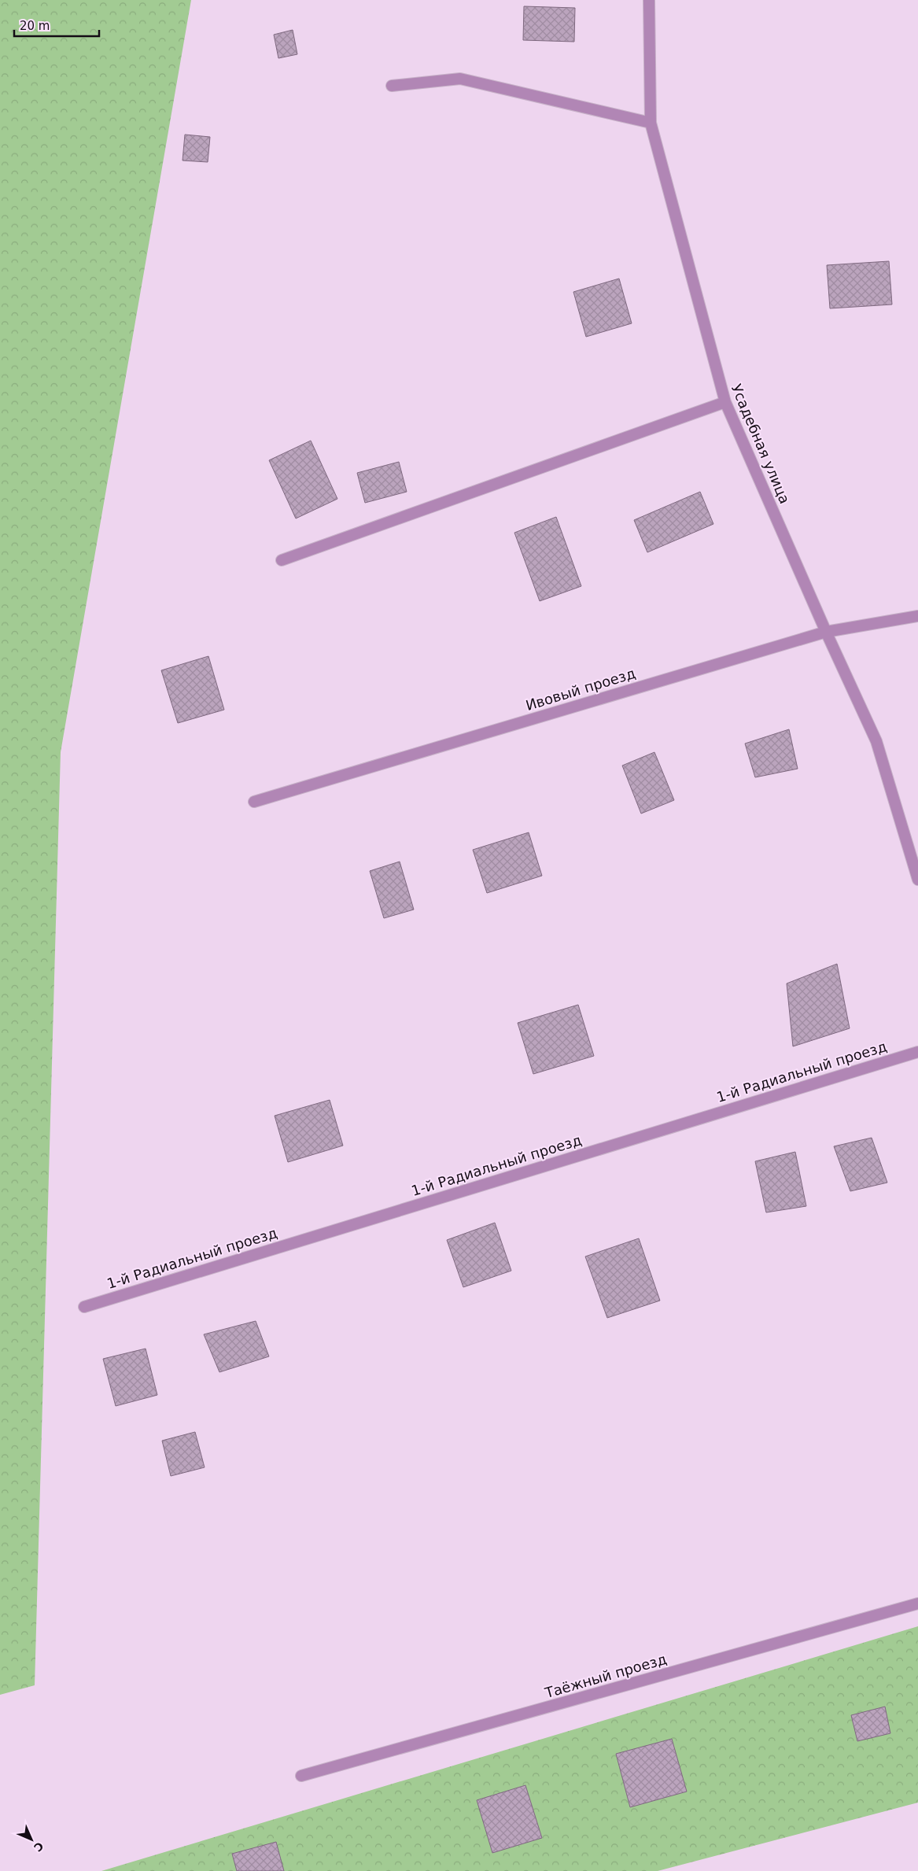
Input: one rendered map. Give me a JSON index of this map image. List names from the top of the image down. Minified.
{"streets":{"street":["Усадебная улица","Ивовый проезд","1-й Радиальный проезд","Таёжный проезд"]},"crossings":[["Усадебная улица","Ивовый проезд"]],"scale_bar":"20 m","north":"bottom right"}
